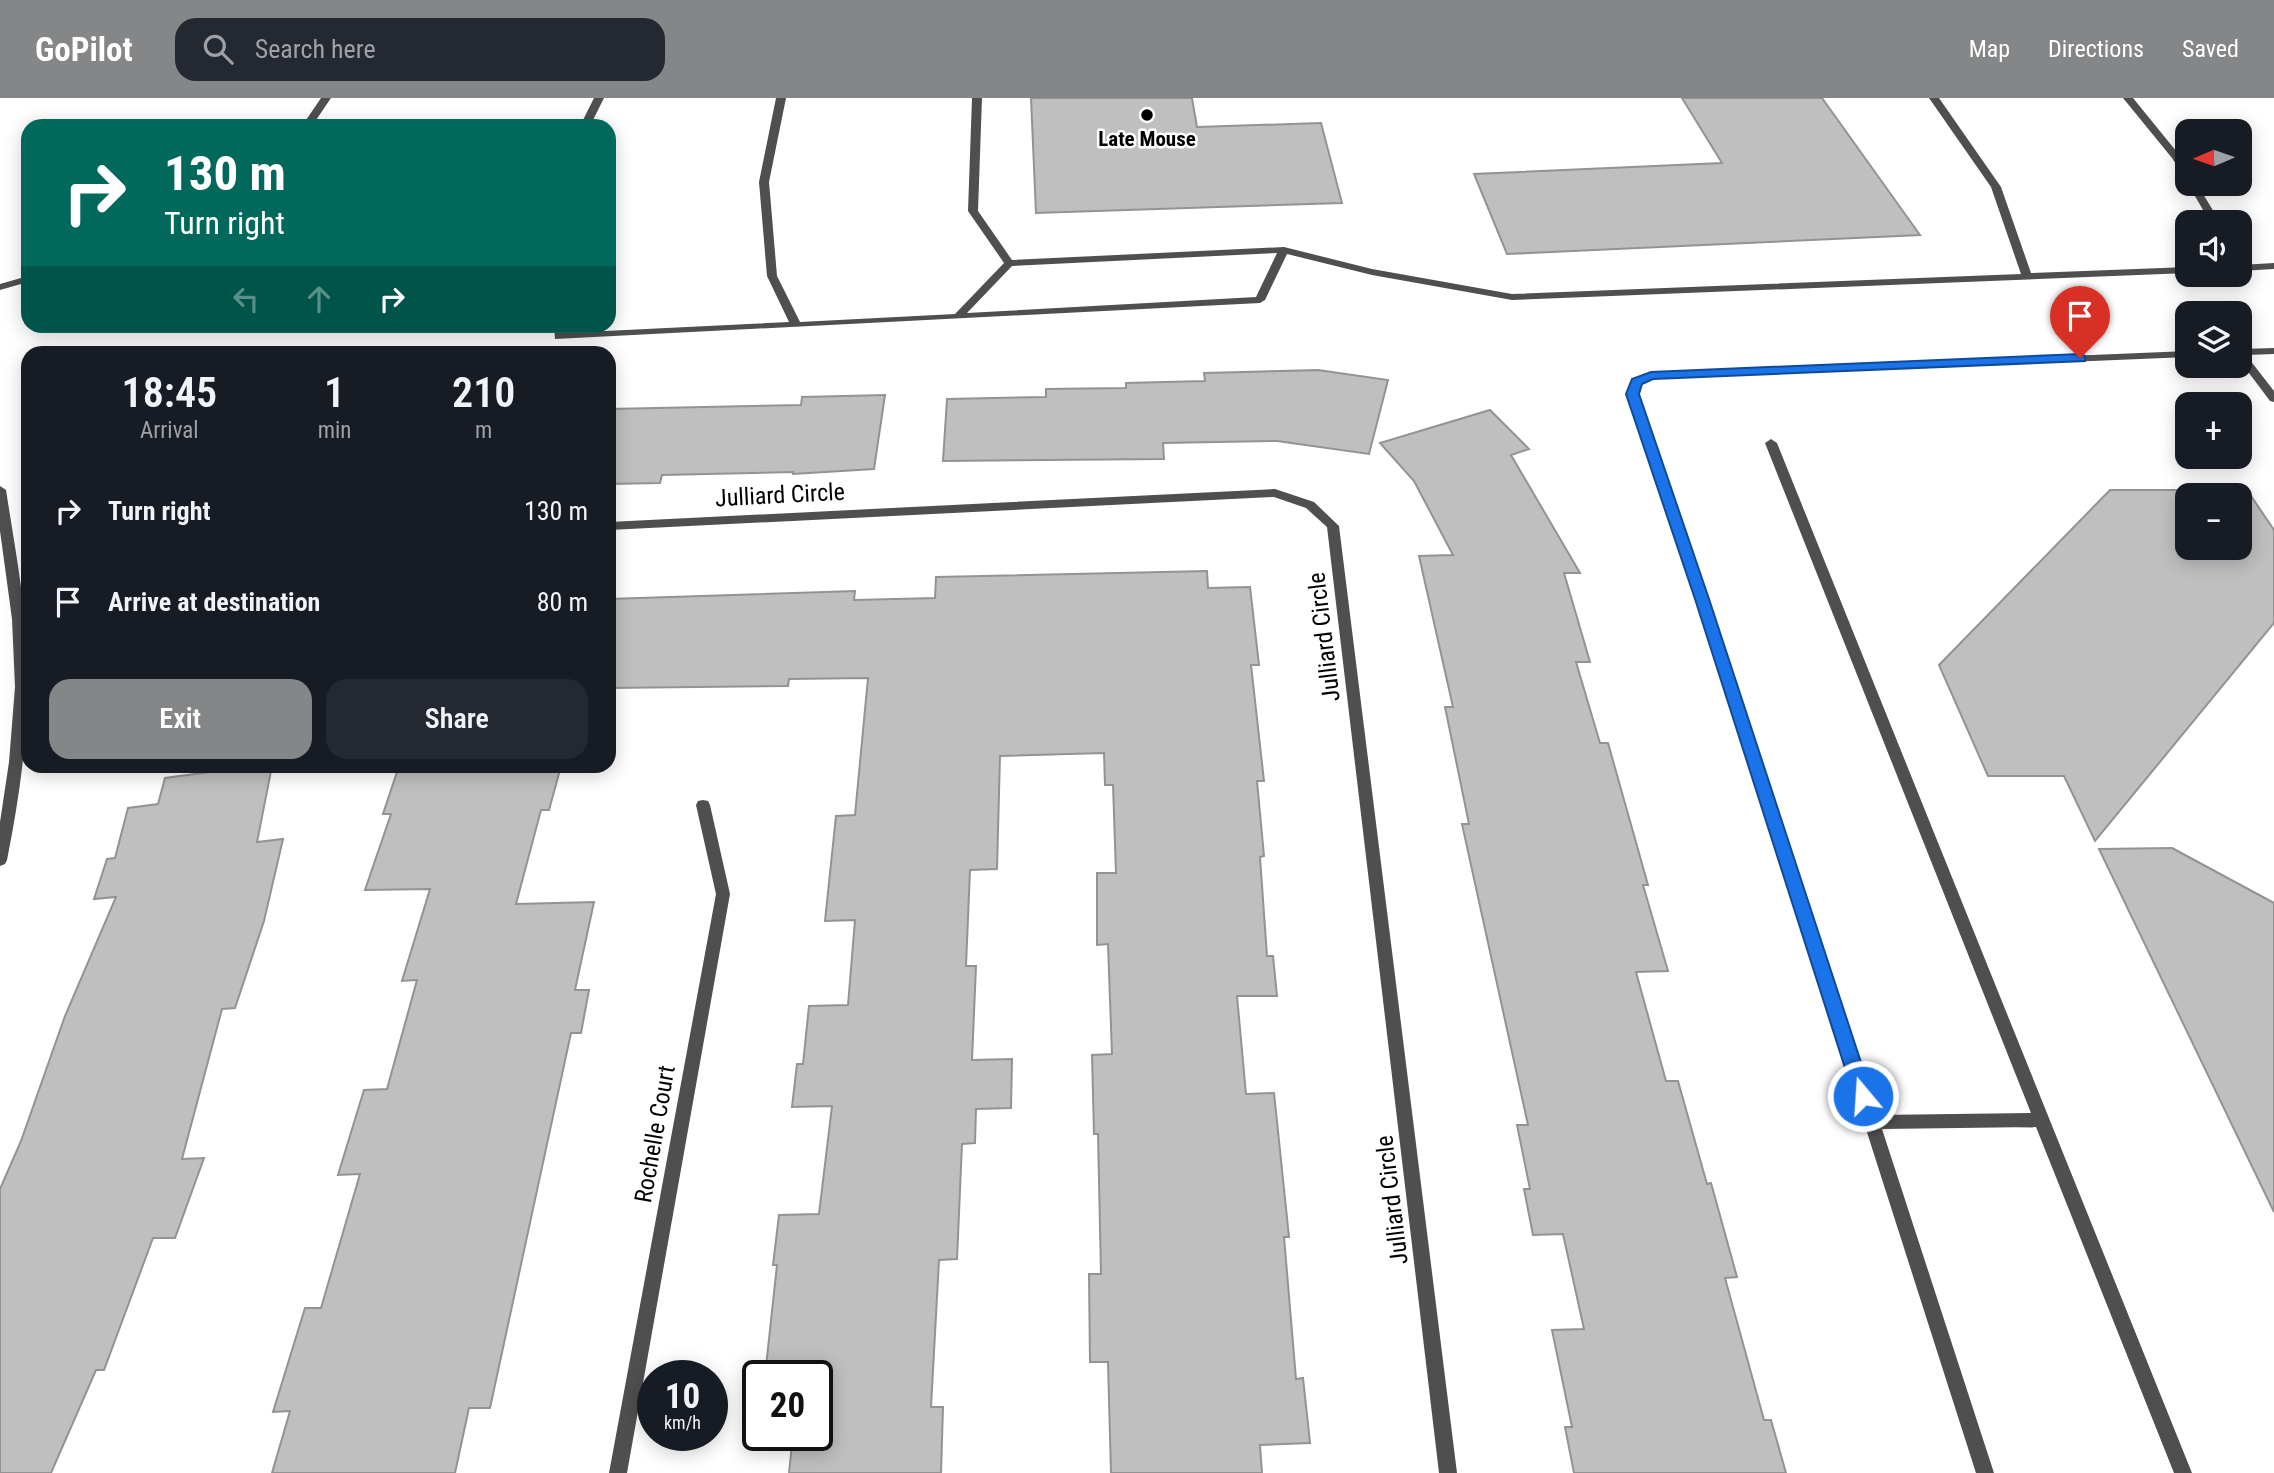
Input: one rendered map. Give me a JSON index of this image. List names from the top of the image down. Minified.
{"streets":{"street":["Julliard Circle","Rochelle Court"]},"places":["Late Mouse"],"north":"left","page":{"header":"GoPilot","search":"Search here","nav":["Map","Directions","Saved"],"map_buttons":["+","−"],"turn":["130 m","Turn right"],"eta":["18:45","Arrival","1","min","210","m"],"list":[{"name":"Turn right","value":"130 m"},{"name":"Arrive at destination","value":"80 m"}],"buttons":["Exit","Share"],"speed":"10 km/h","limit":"20"}}
